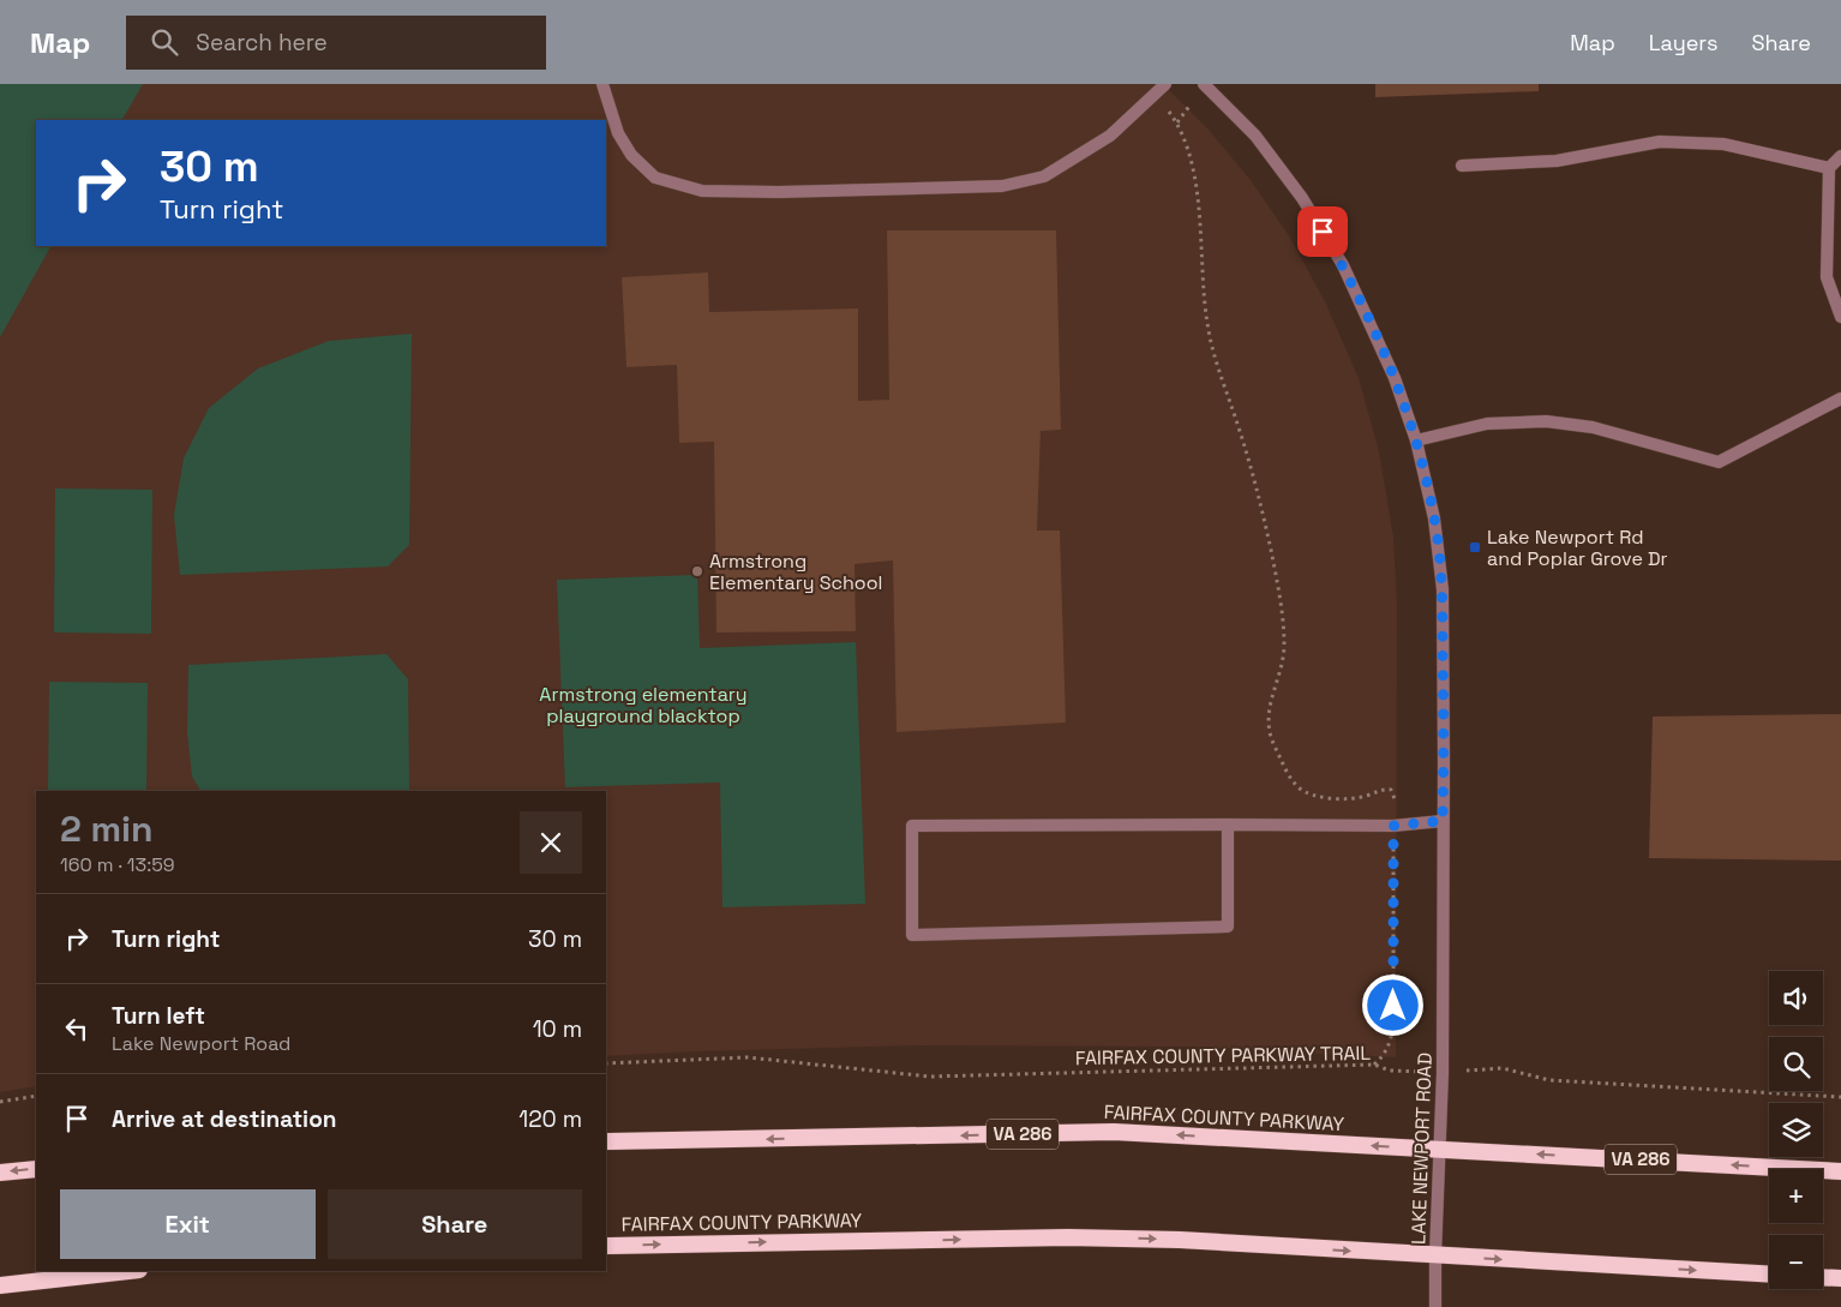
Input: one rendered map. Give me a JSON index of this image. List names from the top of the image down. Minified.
{"streets":{"highway":["FAIRFAX COUNTY PARKWAY","VA 286"],"street":["LAKE NEWPORT ROAD"],"path":["FAIRFAX COUNTY PARKWAY TRAIL"]},"crossings":[["FAIRFAX COUNTY PARKWAY TRAIL","LAKE NEWPORT ROAD"],["FAIRFAX COUNTY PARKWAY","LAKE NEWPORT ROAD"]],"parks":["Armstrong elementary playground blacktop"],"places":{"transit":["Lake Newport Rd and Poplar Grove Dr"],"other":["Armstrong Elementary School"]},"page":{"header":"Map","search":"Search here","nav":["Map","Layers","Share"],"turn":["30 m","Turn right"],"heading":["2 min","160 m · 13:59"],"list":[{"name":"Turn right","value":"30 m"},{"name":"Turn left","note":"Lake Newport Road","value":"10 m"},{"name":"Arrive at destination","value":"120 m"}],"map_buttons":["+","−"],"buttons":["Exit","Share"]}}
